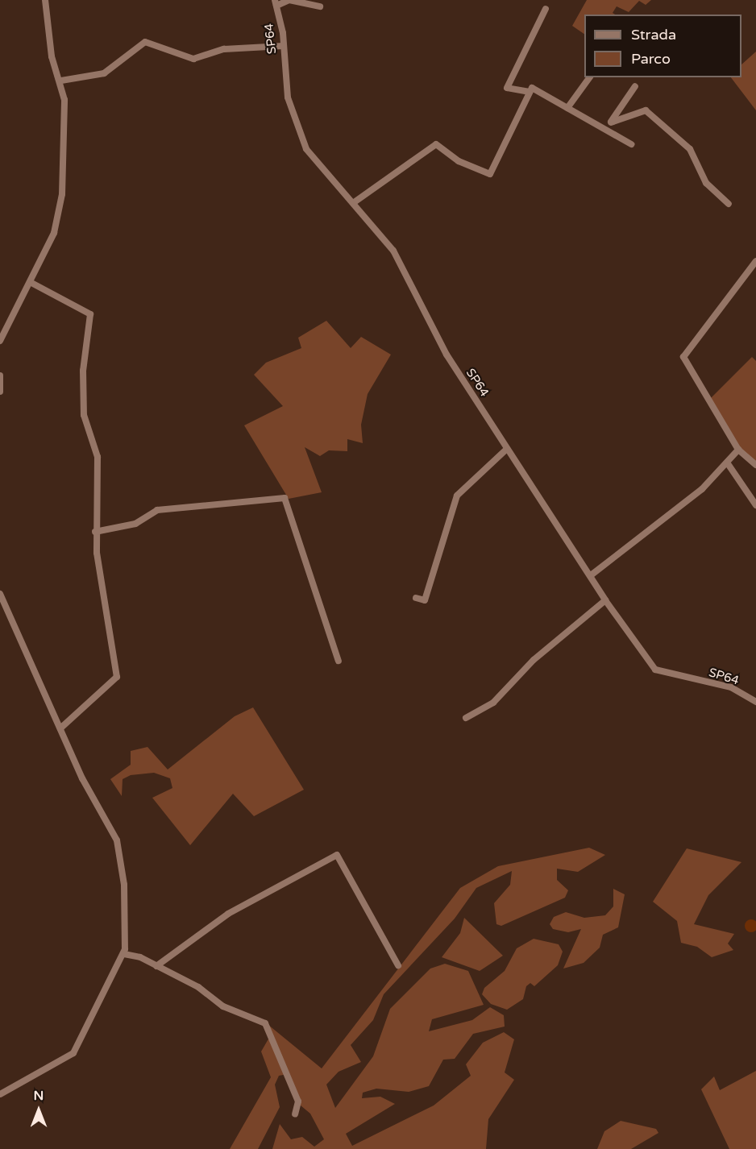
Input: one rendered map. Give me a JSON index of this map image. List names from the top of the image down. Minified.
{"streets":{"street":["SP64"]},"legend":["Strada","Parco"],"north":"top"}
